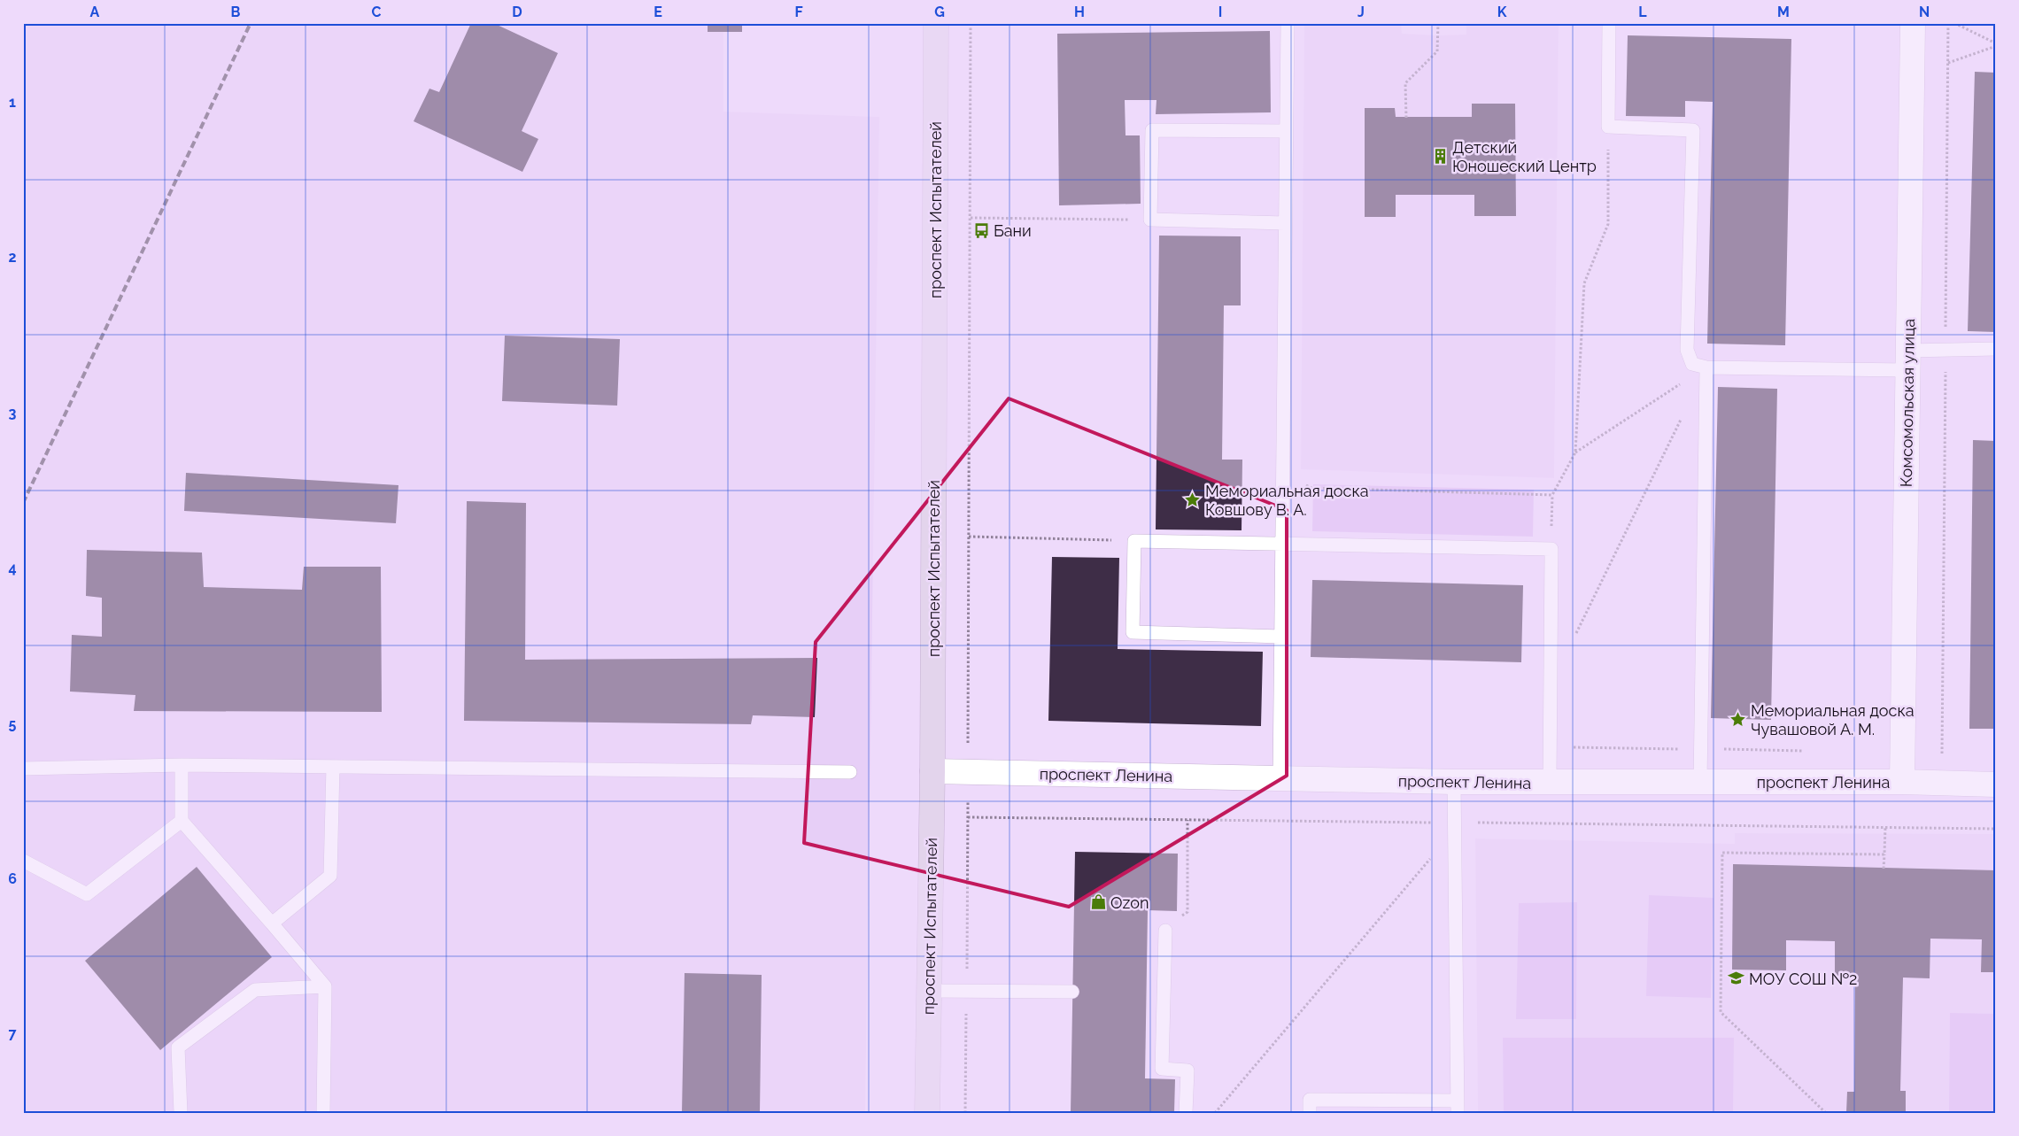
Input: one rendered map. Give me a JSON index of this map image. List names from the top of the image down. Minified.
{"streets":{"main road":["проспект Испытателей"],"street":["Комсомольская улица","проспект Ленина"]},"crossings":[["проспект Испытателей","проспект Ленина"],["Комсомольская улица","проспект Ленина"]],"places":{"building":["Детский Юношеский Центр"],"bus stop":["Бани"],"place":["Мемориальная доска Ковшову В. А.","Мемориальная доска Чувашовой А. М."],"shop":["Ozon"],"school or university":["МОУ СОШ №2"]},"grid":{"columns":["A","B","C","D","E","F","G","H","I","J","K","L","M","N"],"rows":["1","2","3","4","5","6","7"]}}
